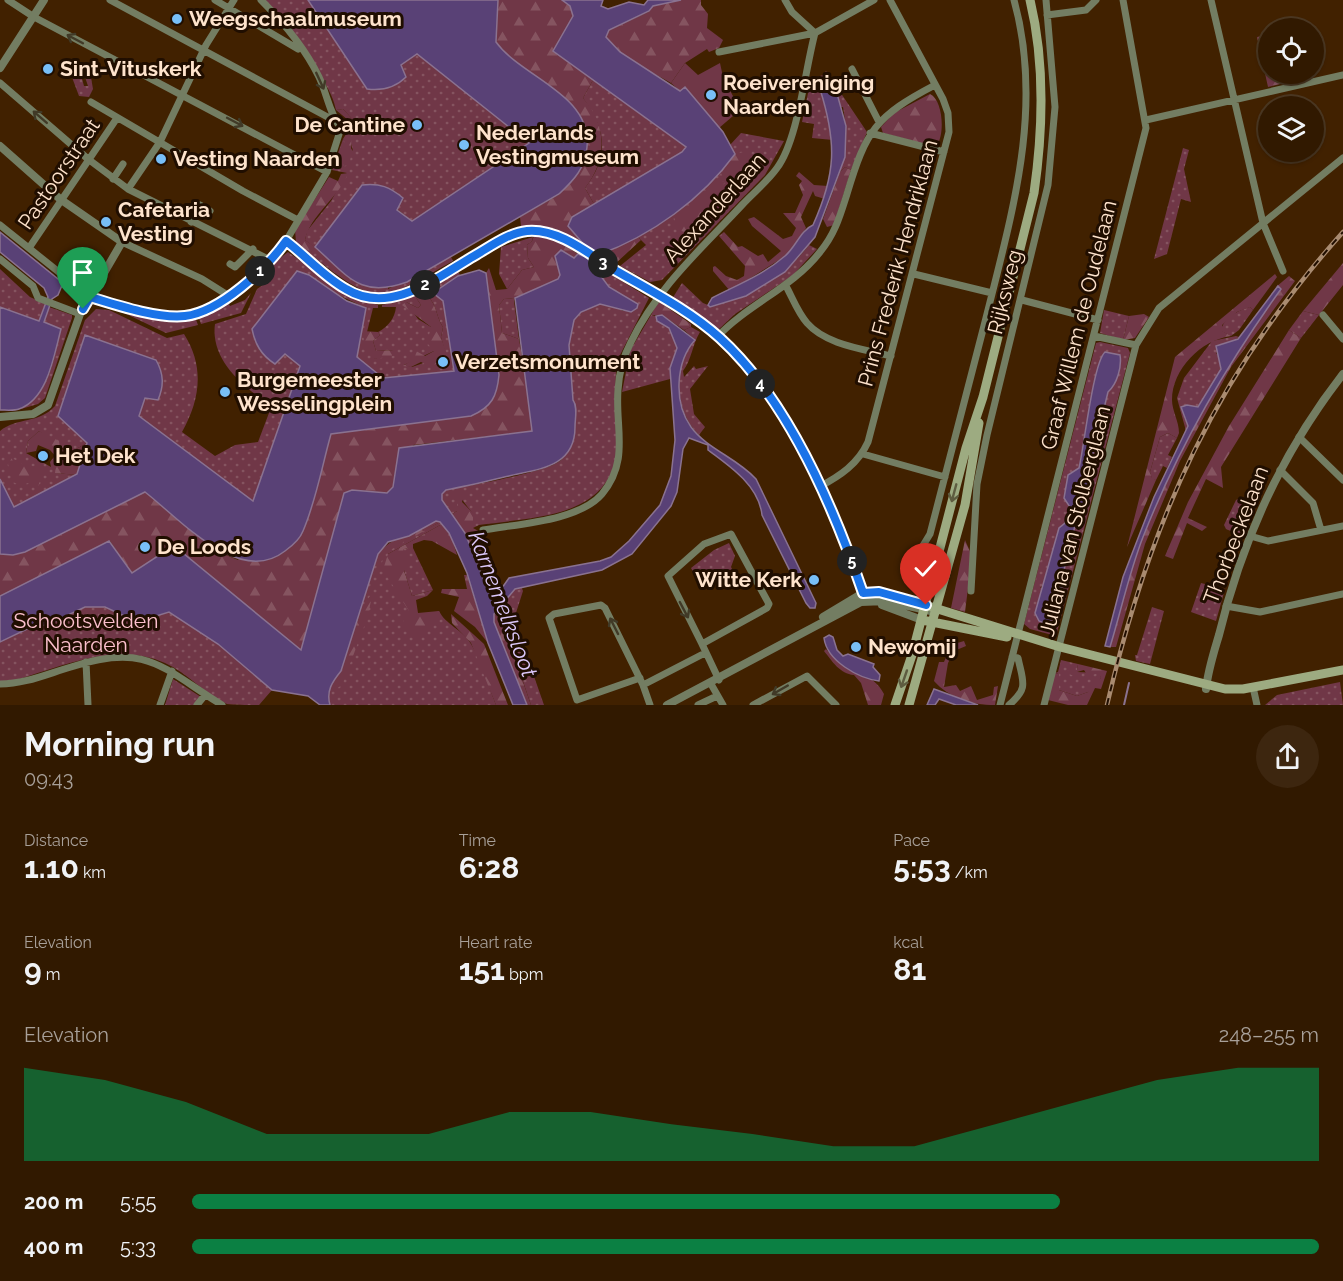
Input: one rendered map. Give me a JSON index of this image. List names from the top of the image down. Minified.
{"streets":{"main road":["Rijksweg"],"street":["Pastoorstraat","Alexanderlaan","Prins Frederik Hendriklaan","Graaf Willem de Oudelaan","Juliana van Stolberglaan","Thorbeckelaan"]},"water":["Karnemelksloot"],"parks":["Schootsvelden Naarden"],"places":["Weegschaalmuseum","Sint-Vituskerk","Roeivereniging Naarden","De Cantine","Nederlands Vestingmuseum","Vesting Naarden","Cafetaria Vesting","Verzetsmonument","Burgemeester Wesselingplein","Het Dek","De Loods","Witte Kerk","Newomij"],"page":{"pins":["3","1","2","4","5"],"heading":["Morning run","09:43"],"stats":[["Distance","1.10 km"],["Time","6:28"],["Pace","5:53 /km"],["Elevation","9 m"],["Heart rate","151 bpm"],["kcal","81"]],"chart":["Elevation","248–255 m"],"list":[{"name":"200 m","note":"5:55"},{"name":"400 m","note":"5:33"}]}}
